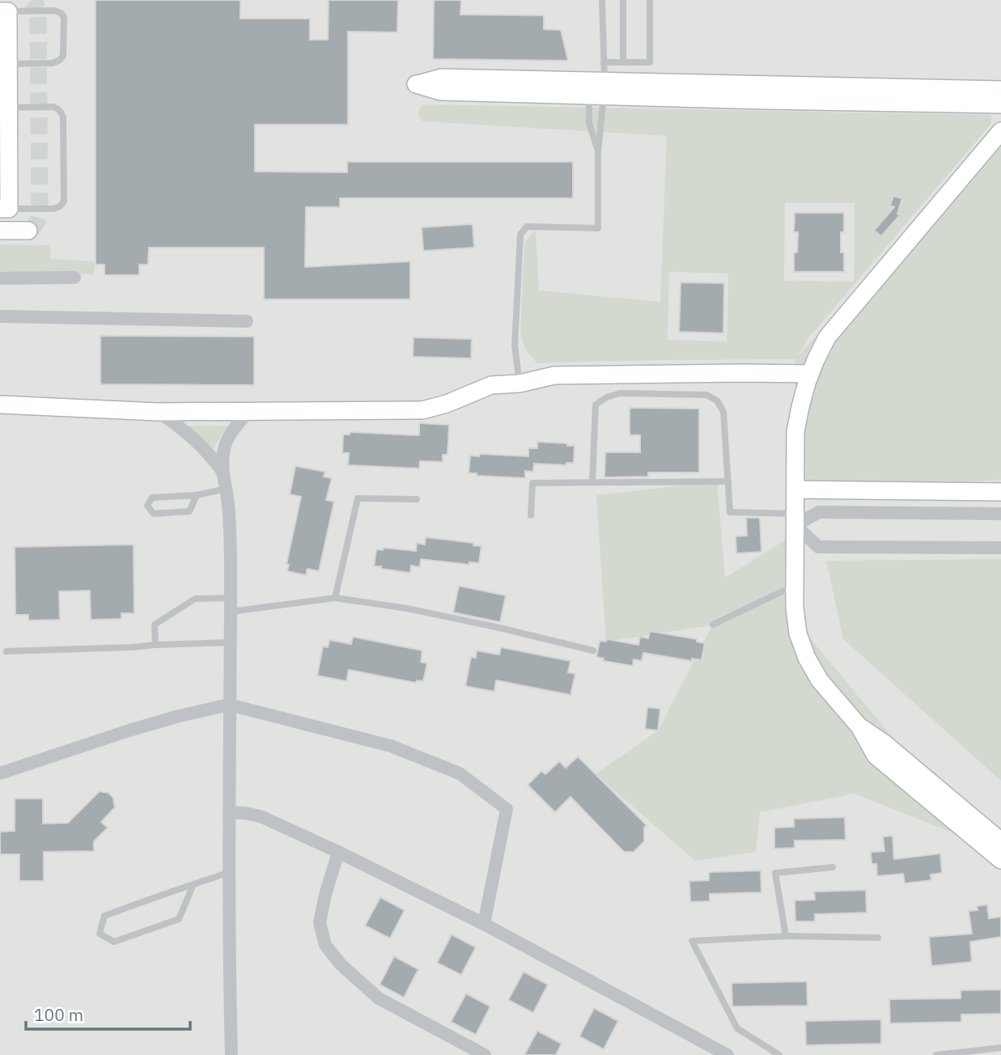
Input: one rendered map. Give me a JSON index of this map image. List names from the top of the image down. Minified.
{"scale_bar":"100 m"}
